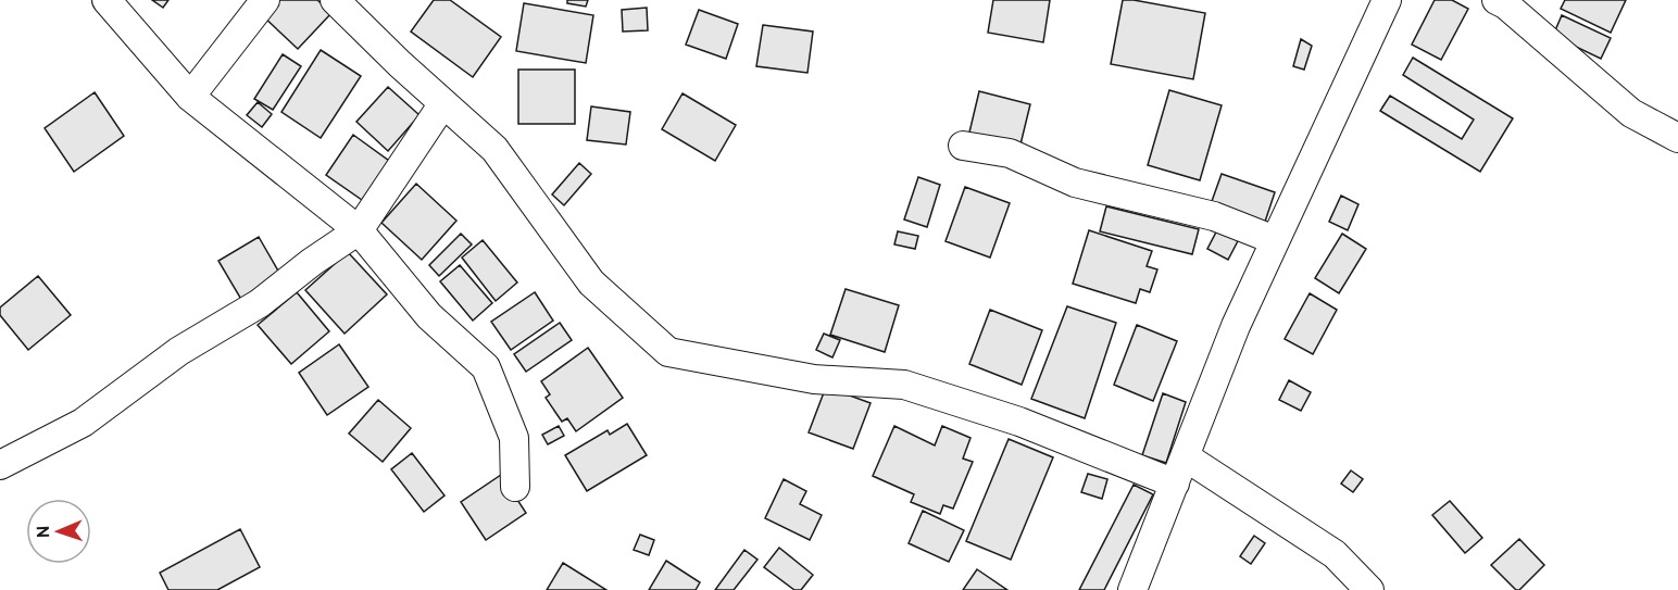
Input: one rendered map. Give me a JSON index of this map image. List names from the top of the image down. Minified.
{"north":"left"}
